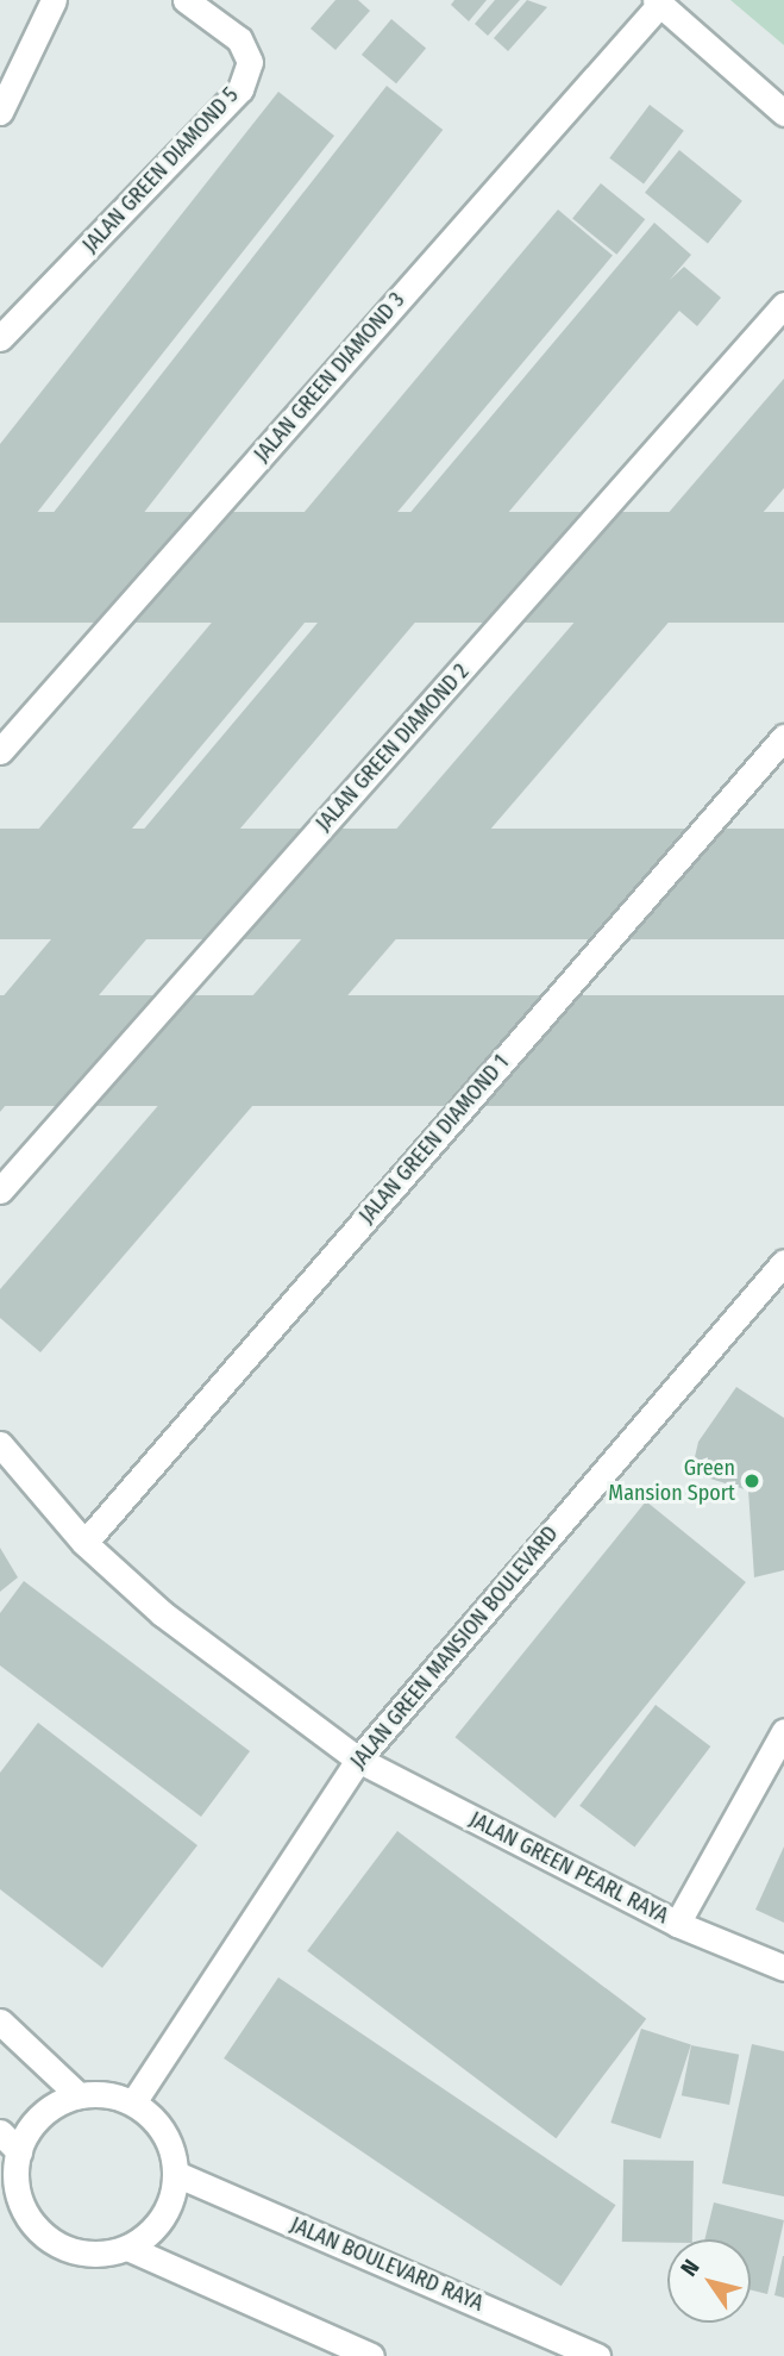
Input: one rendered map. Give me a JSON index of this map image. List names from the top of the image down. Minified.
{"streets":{"street":["JALAN GREEN DIAMOND 5","JALAN GREEN DIAMOND 3","JALAN GREEN DIAMOND 2","JALAN GREEN DIAMOND 1","JALAN GREEN MANSION BOULEVARD","JALAN GREEN PEARL RAYA","JALAN BOULEVARD RAYA"]},"crossings":[["JALAN GREEN DIAMOND 1","JALAN GREEN PEARL RAYA"],["JALAN GREEN MANSION BOULEVARD","JALAN GREEN PEARL RAYA"],["JALAN GREEN MANSION BOULEVARD","JALAN BOULEVARD RAYA"]],"places":["Green Mansion Sport"],"north":"top left"}
